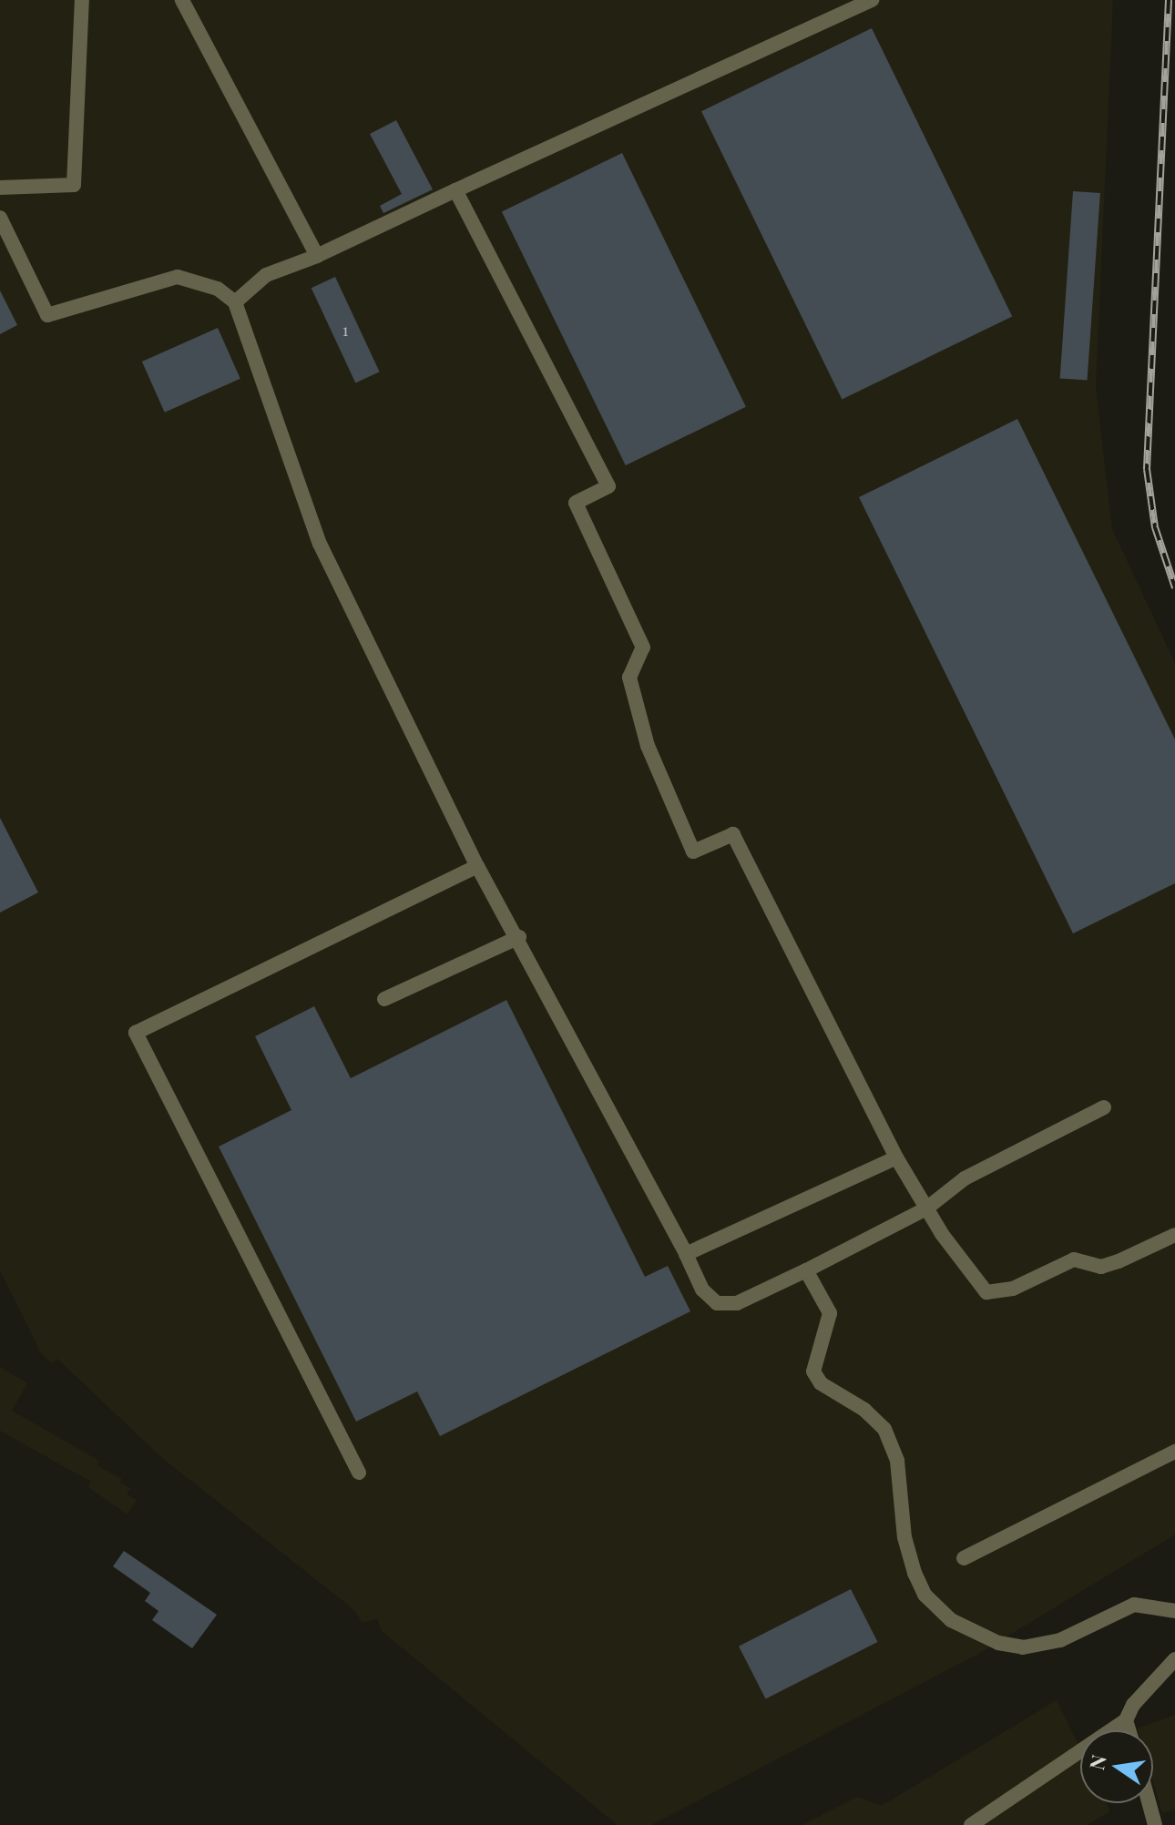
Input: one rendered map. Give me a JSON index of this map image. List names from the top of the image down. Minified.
{"house_numbers":["1"],"north":"left"}
